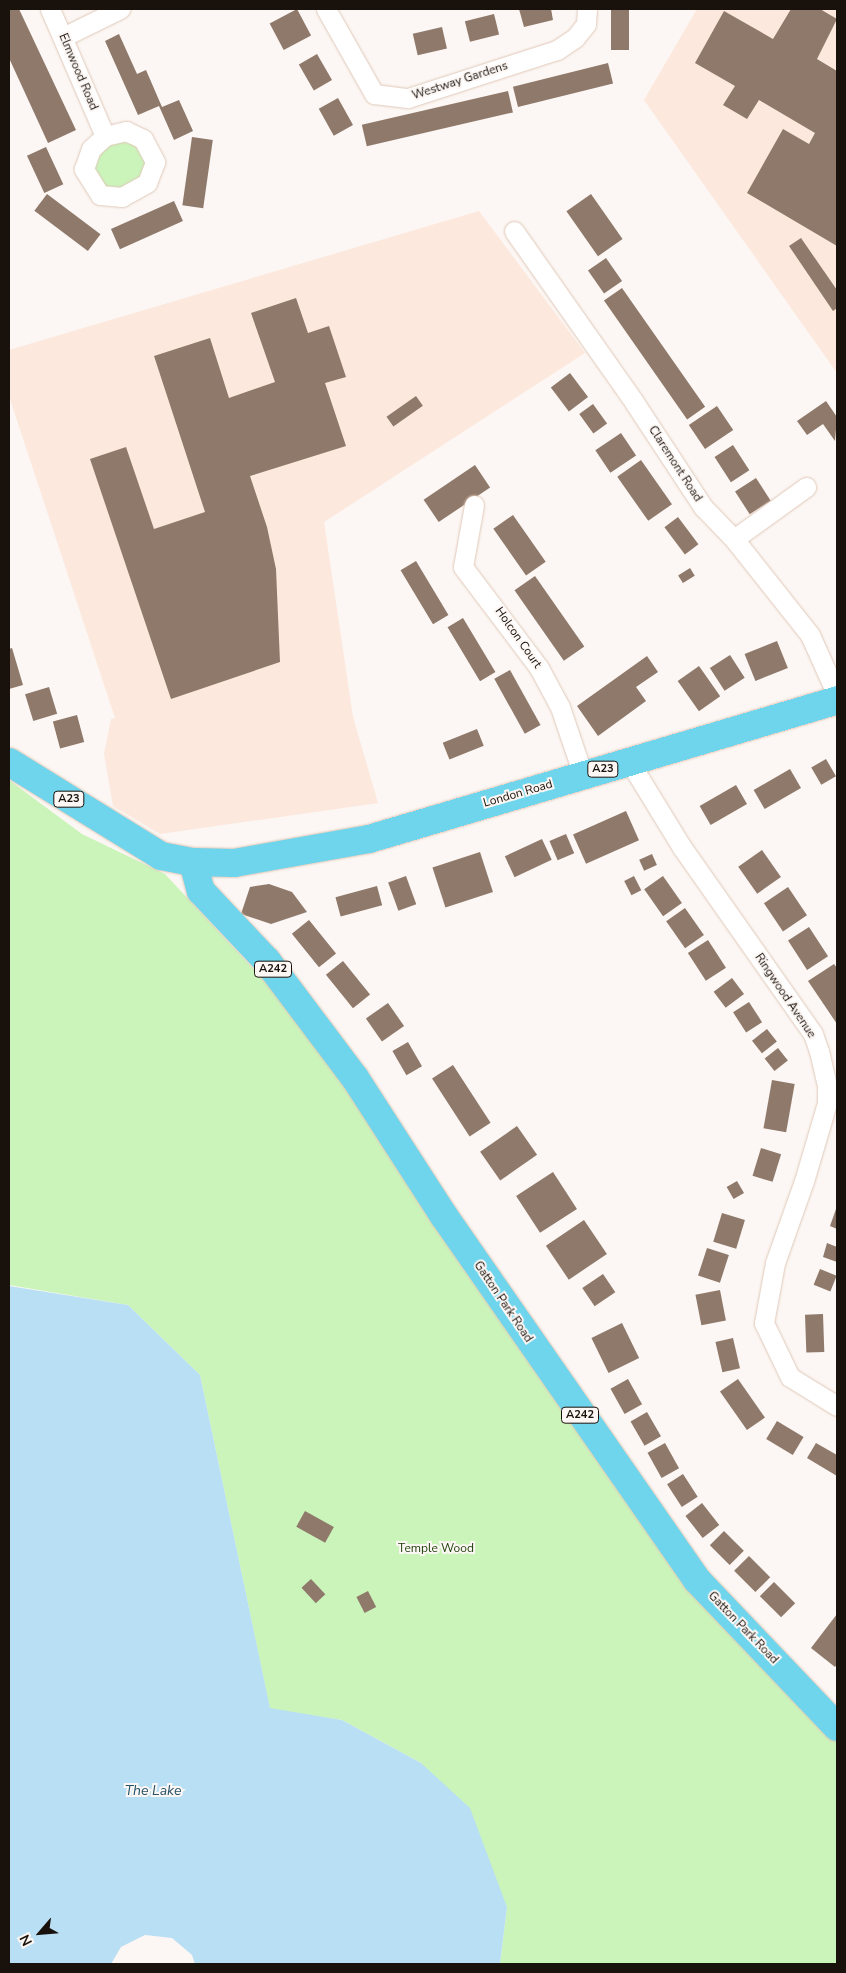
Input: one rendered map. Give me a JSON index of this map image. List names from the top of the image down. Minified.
{"streets":{"main road":["A23","London Road","A242","Gatton Park Road"],"street":["Elmwood Road","Westway Gardens","Claremont Road","Holcon Court","Ringwood Avenue"]},"crossings":[["Holcon Court","London Road"],["A23","London Road"],["A23","Gatton Park Road"],["London Road","Ringwood Avenue"],["London Road","Gatton Park Road"]],"water":["The Lake"],"parks":["Temple Wood"],"north":"bottom left"}
